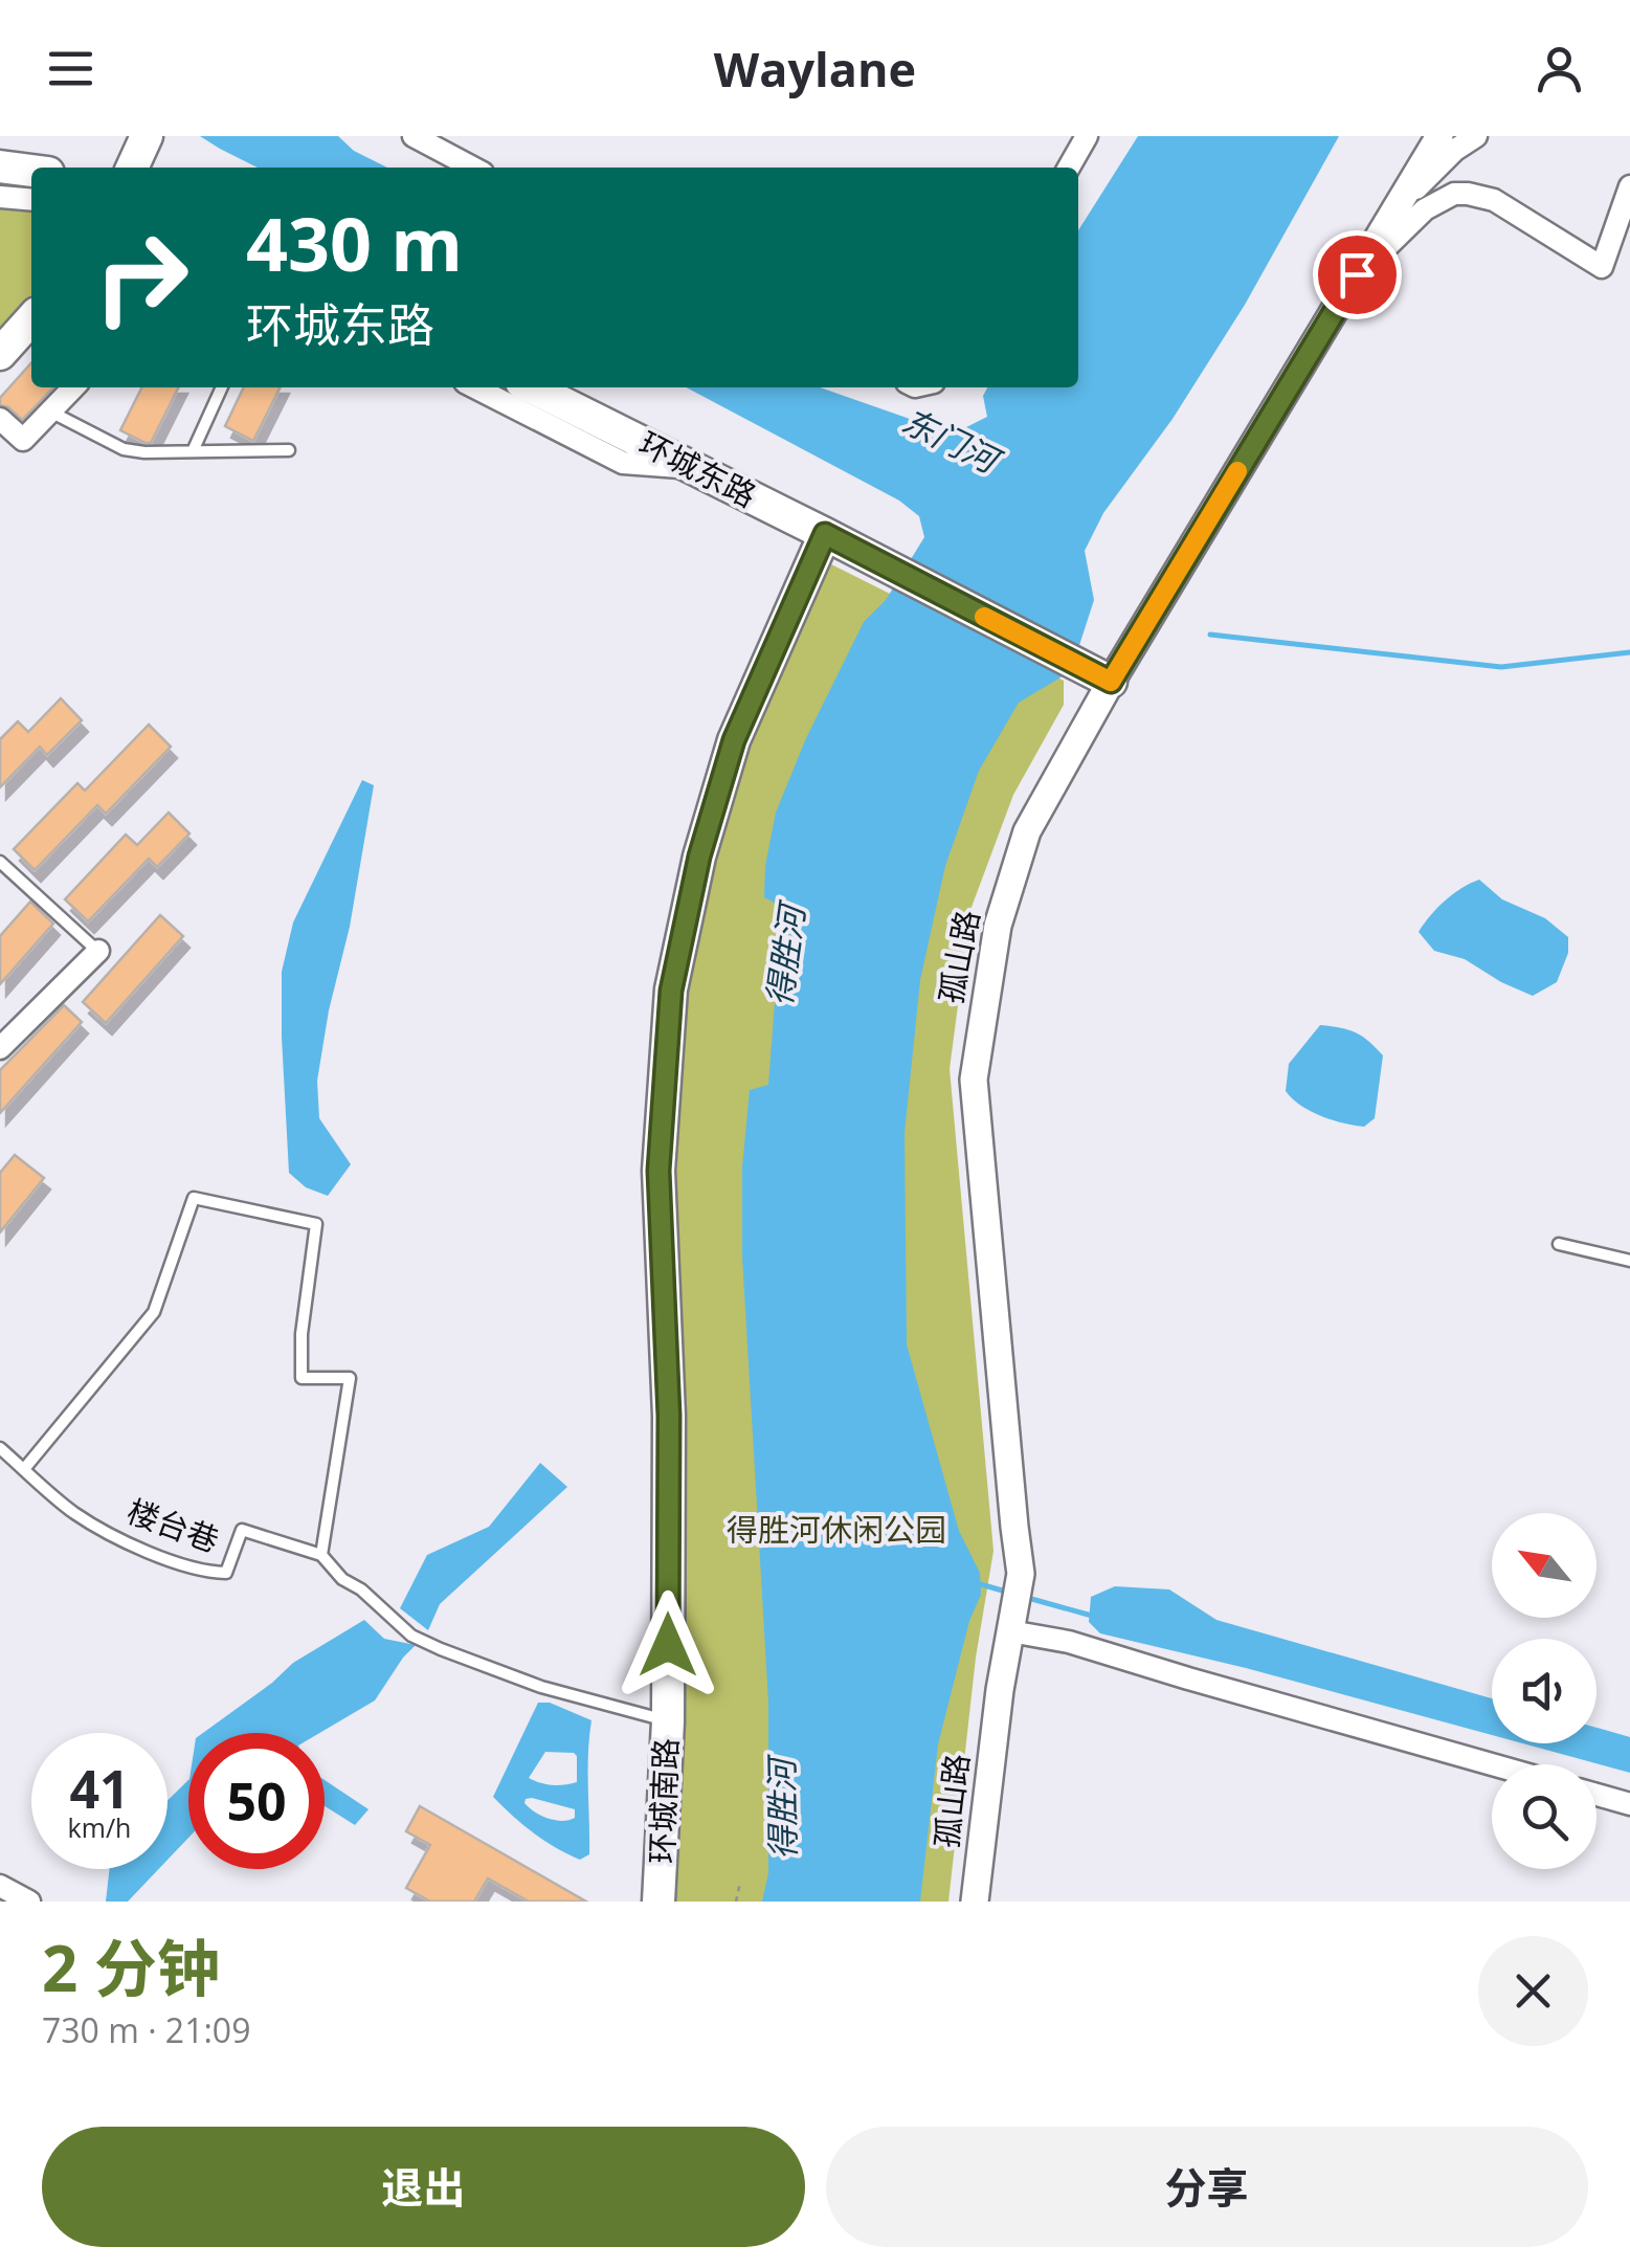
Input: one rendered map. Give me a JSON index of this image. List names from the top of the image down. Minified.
{"streets":{"main road":["环城东路","环城南路"],"street":["孤山路"],"lane":["楼台巷"]},"crossings":[["环城东路","孤山路"],["环城东路","环城南路"]],"water":["东门河","得胜河"],"parks":["得胜河休闲公园"],"north":"top left","page":{"header":"Waylane","turn":["430 m","环城东路"],"speed":"41 km/h","limit":"50","heading":["2 分钟","730 m · 21:09"],"buttons":["退出","分享"]}}
